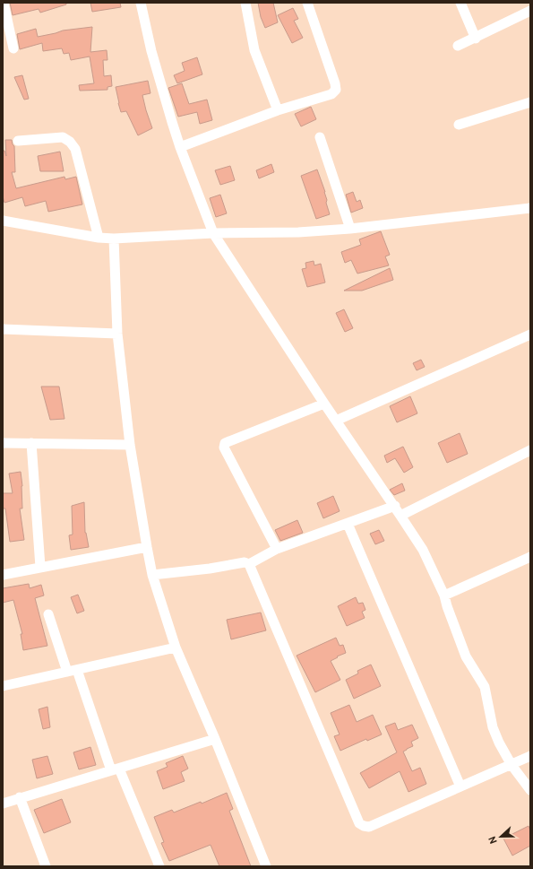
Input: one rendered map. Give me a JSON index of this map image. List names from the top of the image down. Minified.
{"north":"left"}
